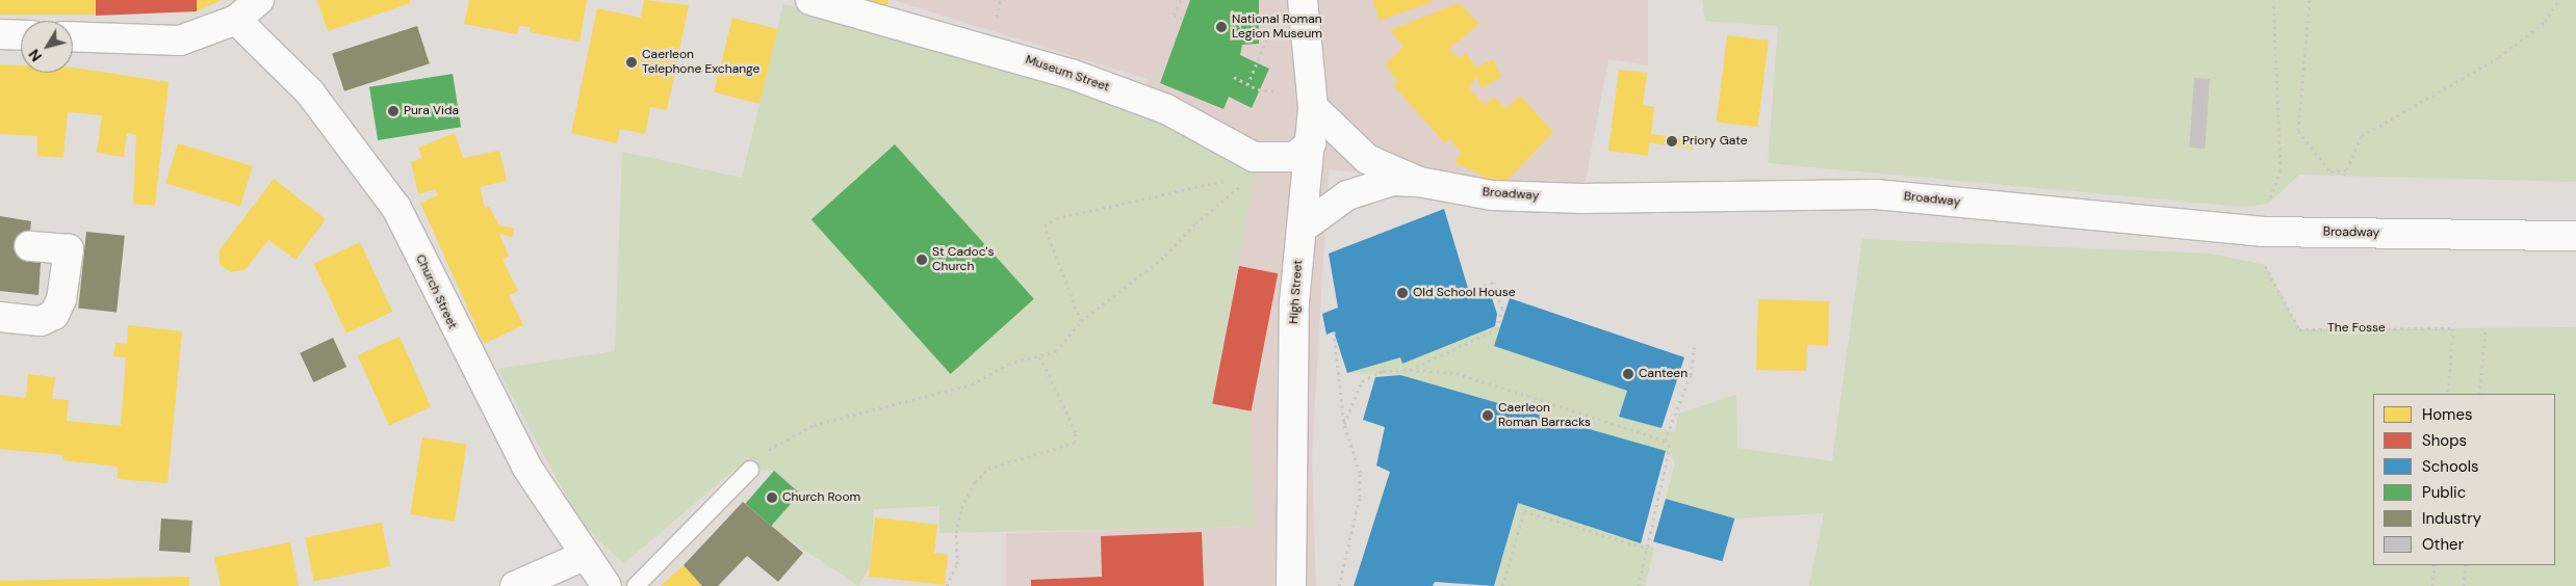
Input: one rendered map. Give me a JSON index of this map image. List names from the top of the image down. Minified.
{"streets":{"street":["Museum Street","Broadway","Church Street","High Street"],"path":["The Fosse"]},"crossings":[["Museum Street","High Street"],["Broadway","High Street"],["Broadway","The Fosse"]],"places":["National Roman Legion Museum","Caerleon Telephone Exchange","Pura Vida","Priory Gate","St Cadoc's Church","Old School House","Canteen","Caerleon Roman Barracks","Church Room"],"legend":["Homes","Shops","Schools","Public","Industry","Other"],"north":"bottom left"}
